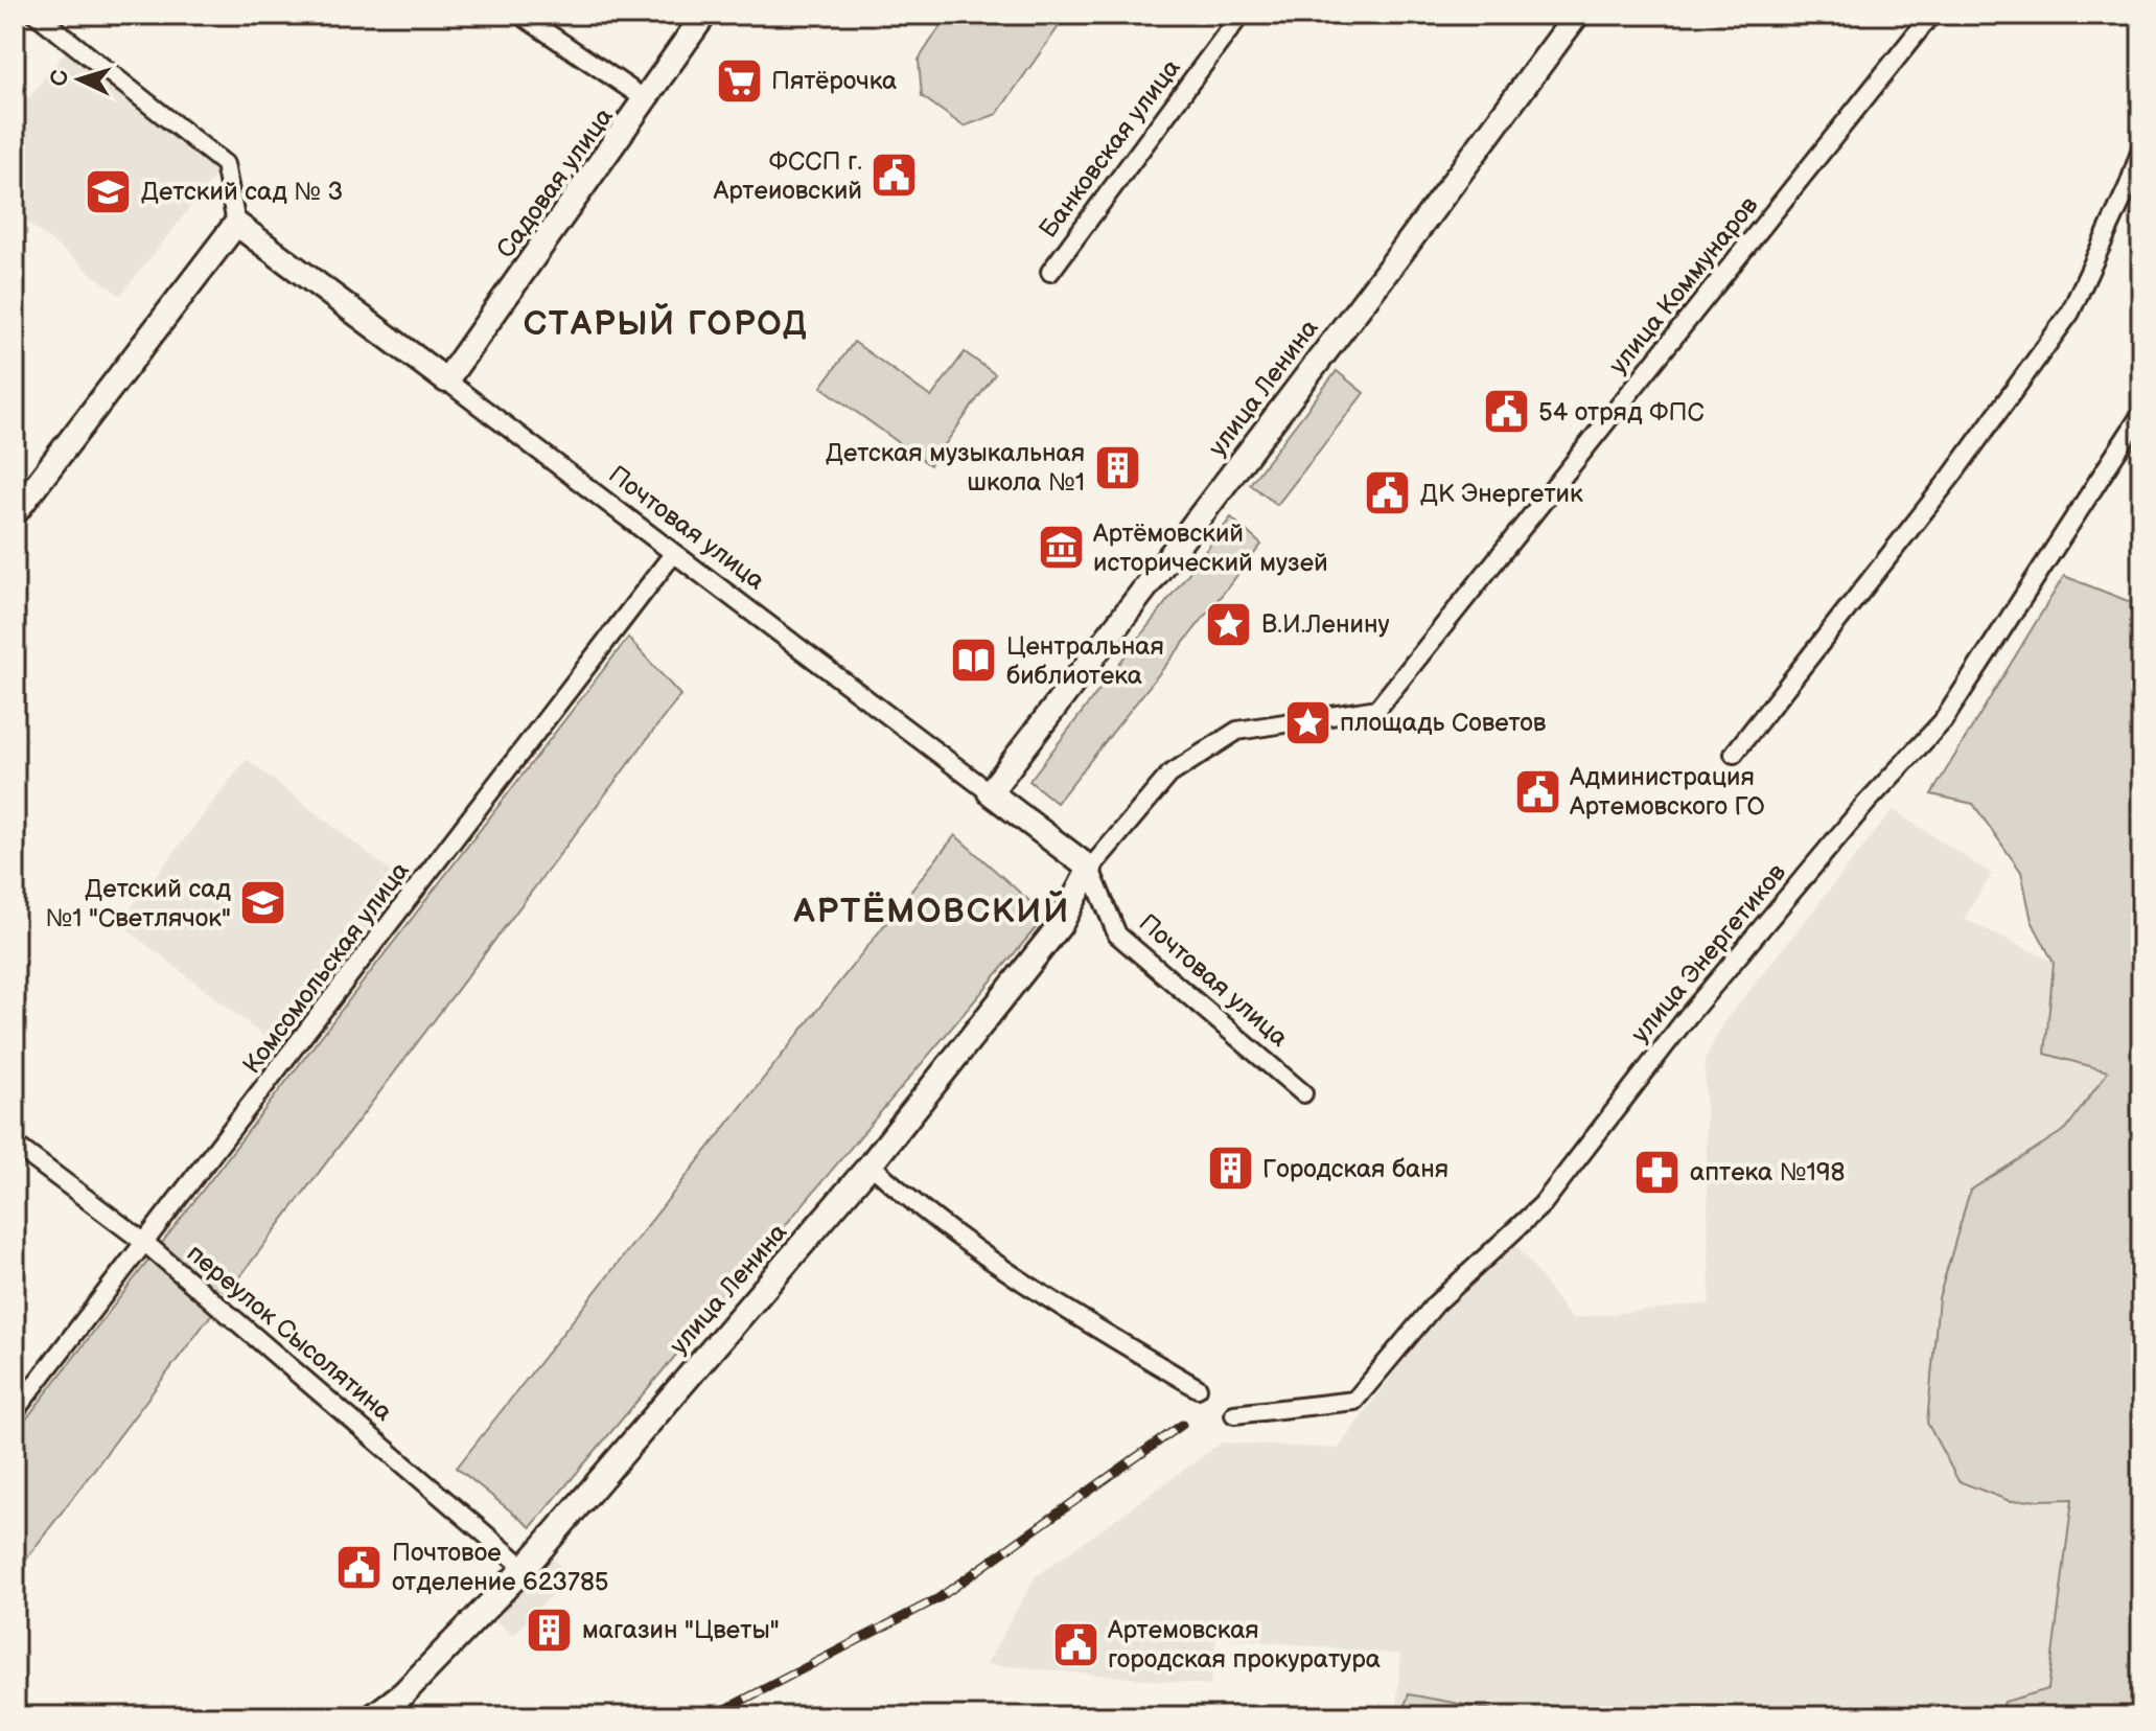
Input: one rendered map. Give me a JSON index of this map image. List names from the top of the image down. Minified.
{"streets":{"street":["Банковская улица","Садовая улица","улица Коммунаров","улица Ленина","Почтовая улица","улица Энергетиков","Комсомольская улица","переулок Сысолятина"]},"crossings":[["Садовая улица","Почтовая улица"],["улица Коммунаров","улица Ленина"],["улица Коммунаров","Почтовая улица"],["улица Ленина","Почтовая улица"],["улица Ленина","переулок Сысолятина"],["Почтовая улица","Комсомольская улица"],["Комсомольская улица","переулок Сысолятина"]],"districts":["СТАРЫЙ ГОРОД","АРТЁМОВСКИЙ"],"places":{"supermarket":["Пятёрочка"],"public building":["ФССП г. Артеиовский","54 отряд ФПС","ДК Энергетик","Администрация Артемовского ГО","Почтовое отделение 623785","Артемовская городская прокуратура"],"school or university":["Детский сад № 3","Детский сад №1 \"Светлячок\""],"building":["Детская музыкальная школа №1","Городская баня","магазин \"Цветы\""],"museum":["Артёмовский исторический музей"],"place":["В.И.Ленину","площадь Советов"],"library":["Центральная библиотека"],"pharmacy":["аптека №198"]},"north":"left"}
